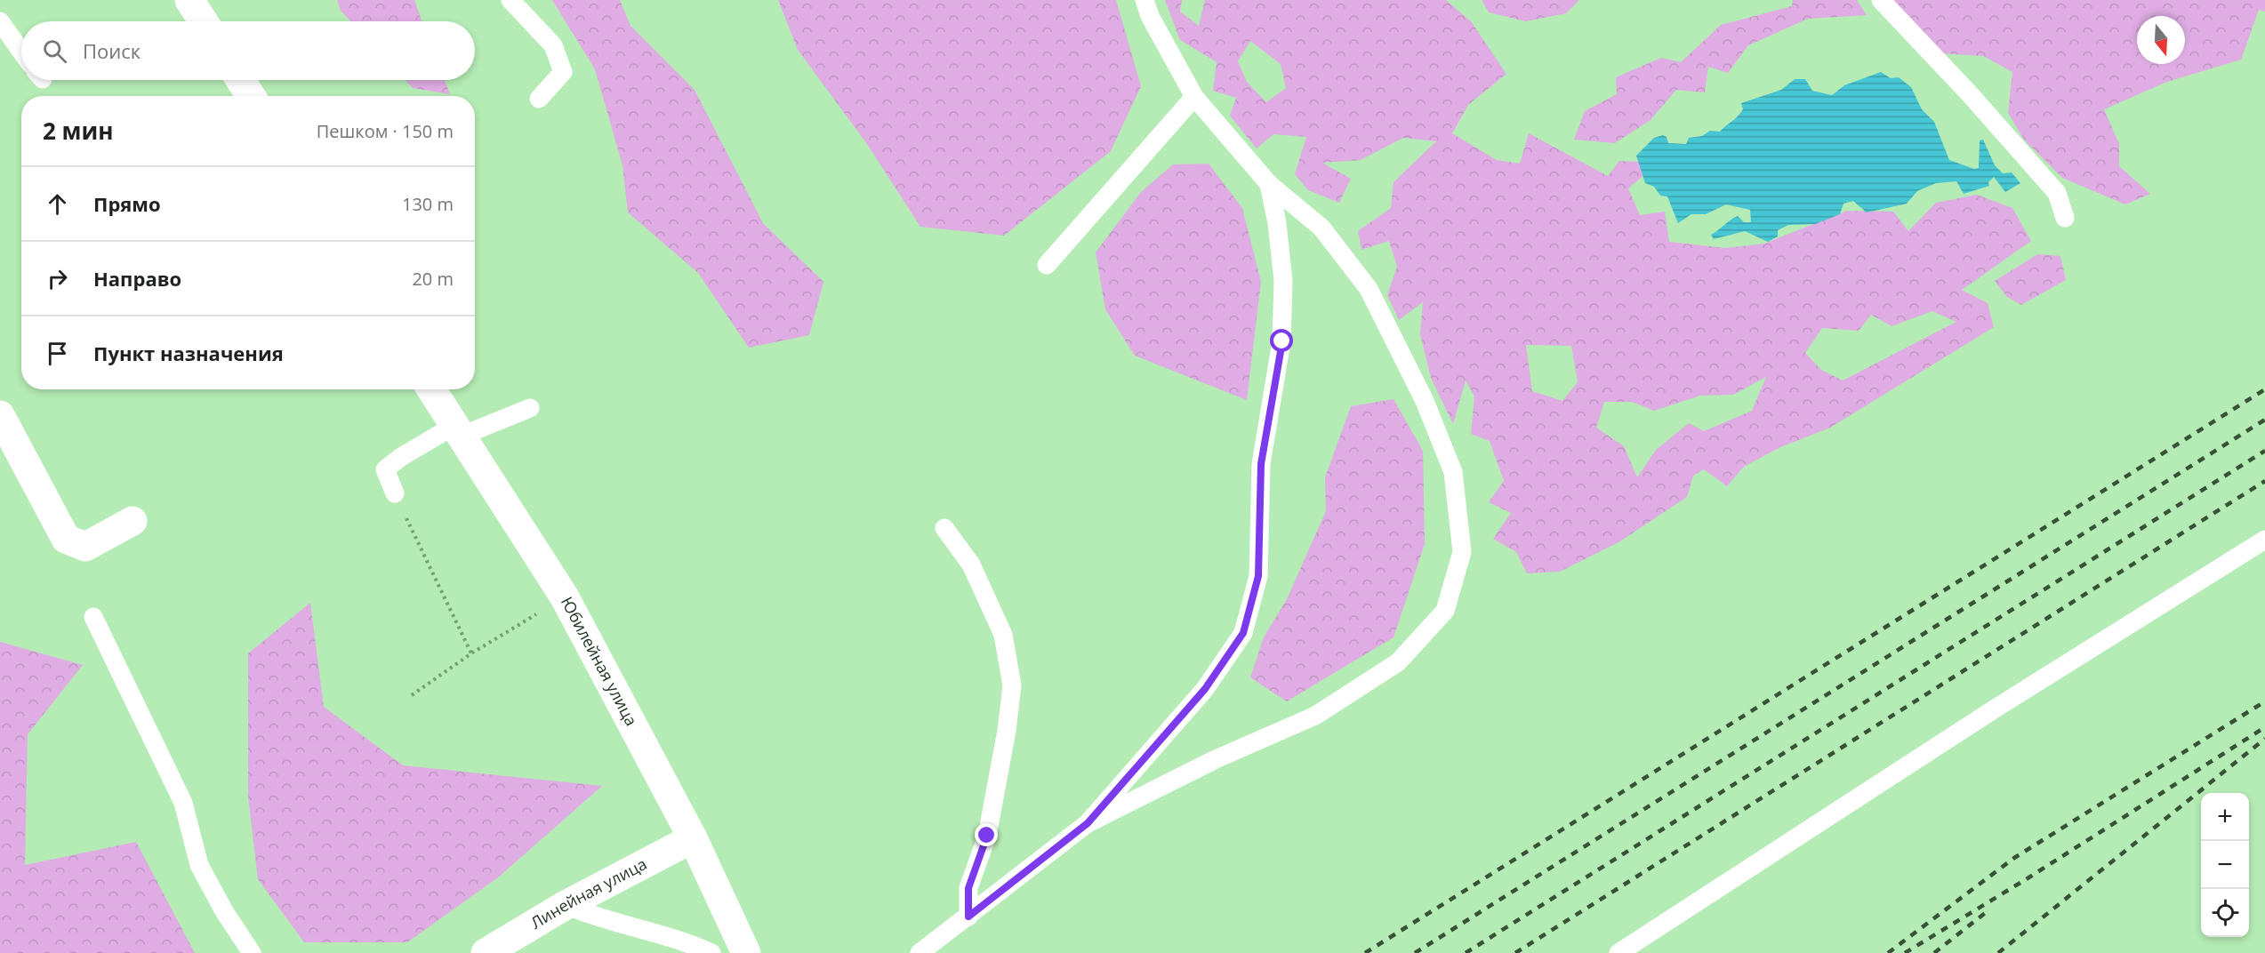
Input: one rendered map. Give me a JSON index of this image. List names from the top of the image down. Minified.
{"streets":{"street":["Юбилейная улица","Линейная улица"]},"crossings":[["Юбилейная улица","Линейная улица"]],"north":"bottom","page":{"search":"Поиск","heading":["2 мин","Пешком · 150 m"],"list":[["Прямо","130 m"],["Направо","20 m"],"Пункт назначения"],"map_buttons":["+","−"]}}
